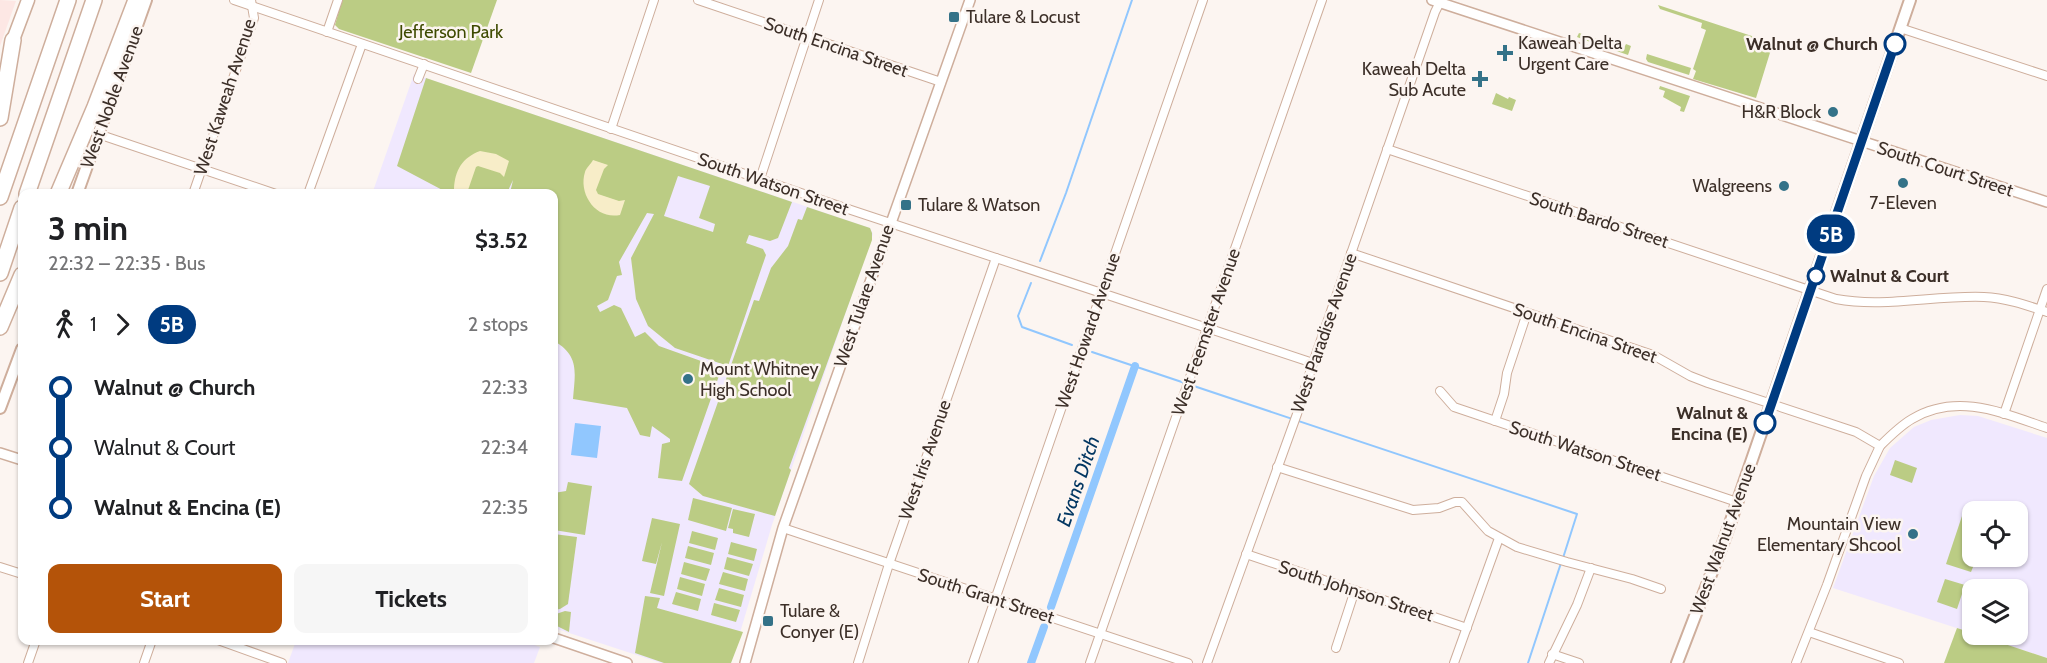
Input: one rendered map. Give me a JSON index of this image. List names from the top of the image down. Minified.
{"streets":{"main road":["West Noble Avenue","West Walnut Avenue"],"street":["South Encina Street","West Kaweah Avenue","South Court Street","South Watson Street","South Bardo Street","West Tulare Avenue","West Howard Avenue","West Feemster Avenue","West Paradise Avenue","West Iris Avenue","South Johnson Street","South Grant Street"]},"crossings":[["South Encina Street","West Tulare Avenue"],["South Encina Street","West Paradise Avenue"],["South Encina Street","West Walnut Avenue"],["West Kaweah Avenue","South Watson Street"],["South Court Street","West Paradise Avenue"],["South Court Street","West Walnut Avenue"],["South Watson Street","West Tulare Avenue"],["South Watson Street","West Howard Avenue"],["South Watson Street","West Feemster Avenue"],["South Watson Street","West Paradise Avenue"],["South Watson Street","West Iris Avenue"],["South Watson Street","West Walnut Avenue"],["South Bardo Street","West Paradise Avenue"],["South Bardo Street","West Walnut Avenue"],["West Tulare Avenue","South Grant Street"],["West Howard Avenue","South Grant Street"],["West Feemster Avenue","South Grant Street"],["West Paradise Avenue","South Johnson Street"],["West Iris Avenue","South Grant Street"]],"water":["Evans Ditch"],"parks":["Jefferson Park"],"places":{"transit":["Tulare & Locust","Tulare & Watson","Tulare & Conyer (E)"],"other":["Walnut @ Church","H&R Block","7-Eleven","Walgreens","Walnut & Court","Mount Whitney High School","Walnut & Encina (E)","Mountain View Elementary Shcool"],"health":["Kaweah Delta Urgent Care","Kaweah Delta Sub Acute"]},"lines":["bus line 5B"],"page":{"on_map":"5B","heading":["3 min","22:32 – 22:35 · Bus","$3.52"],"legs":["1","5B","2 stops"],"list":[{"name":"Walnut @ Church","value":"22:33"},{"name":"Walnut & Court","value":"22:34"},{"name":"Walnut & Encina (E)","value":"22:35"}],"buttons":["Start","Tickets"]}}
